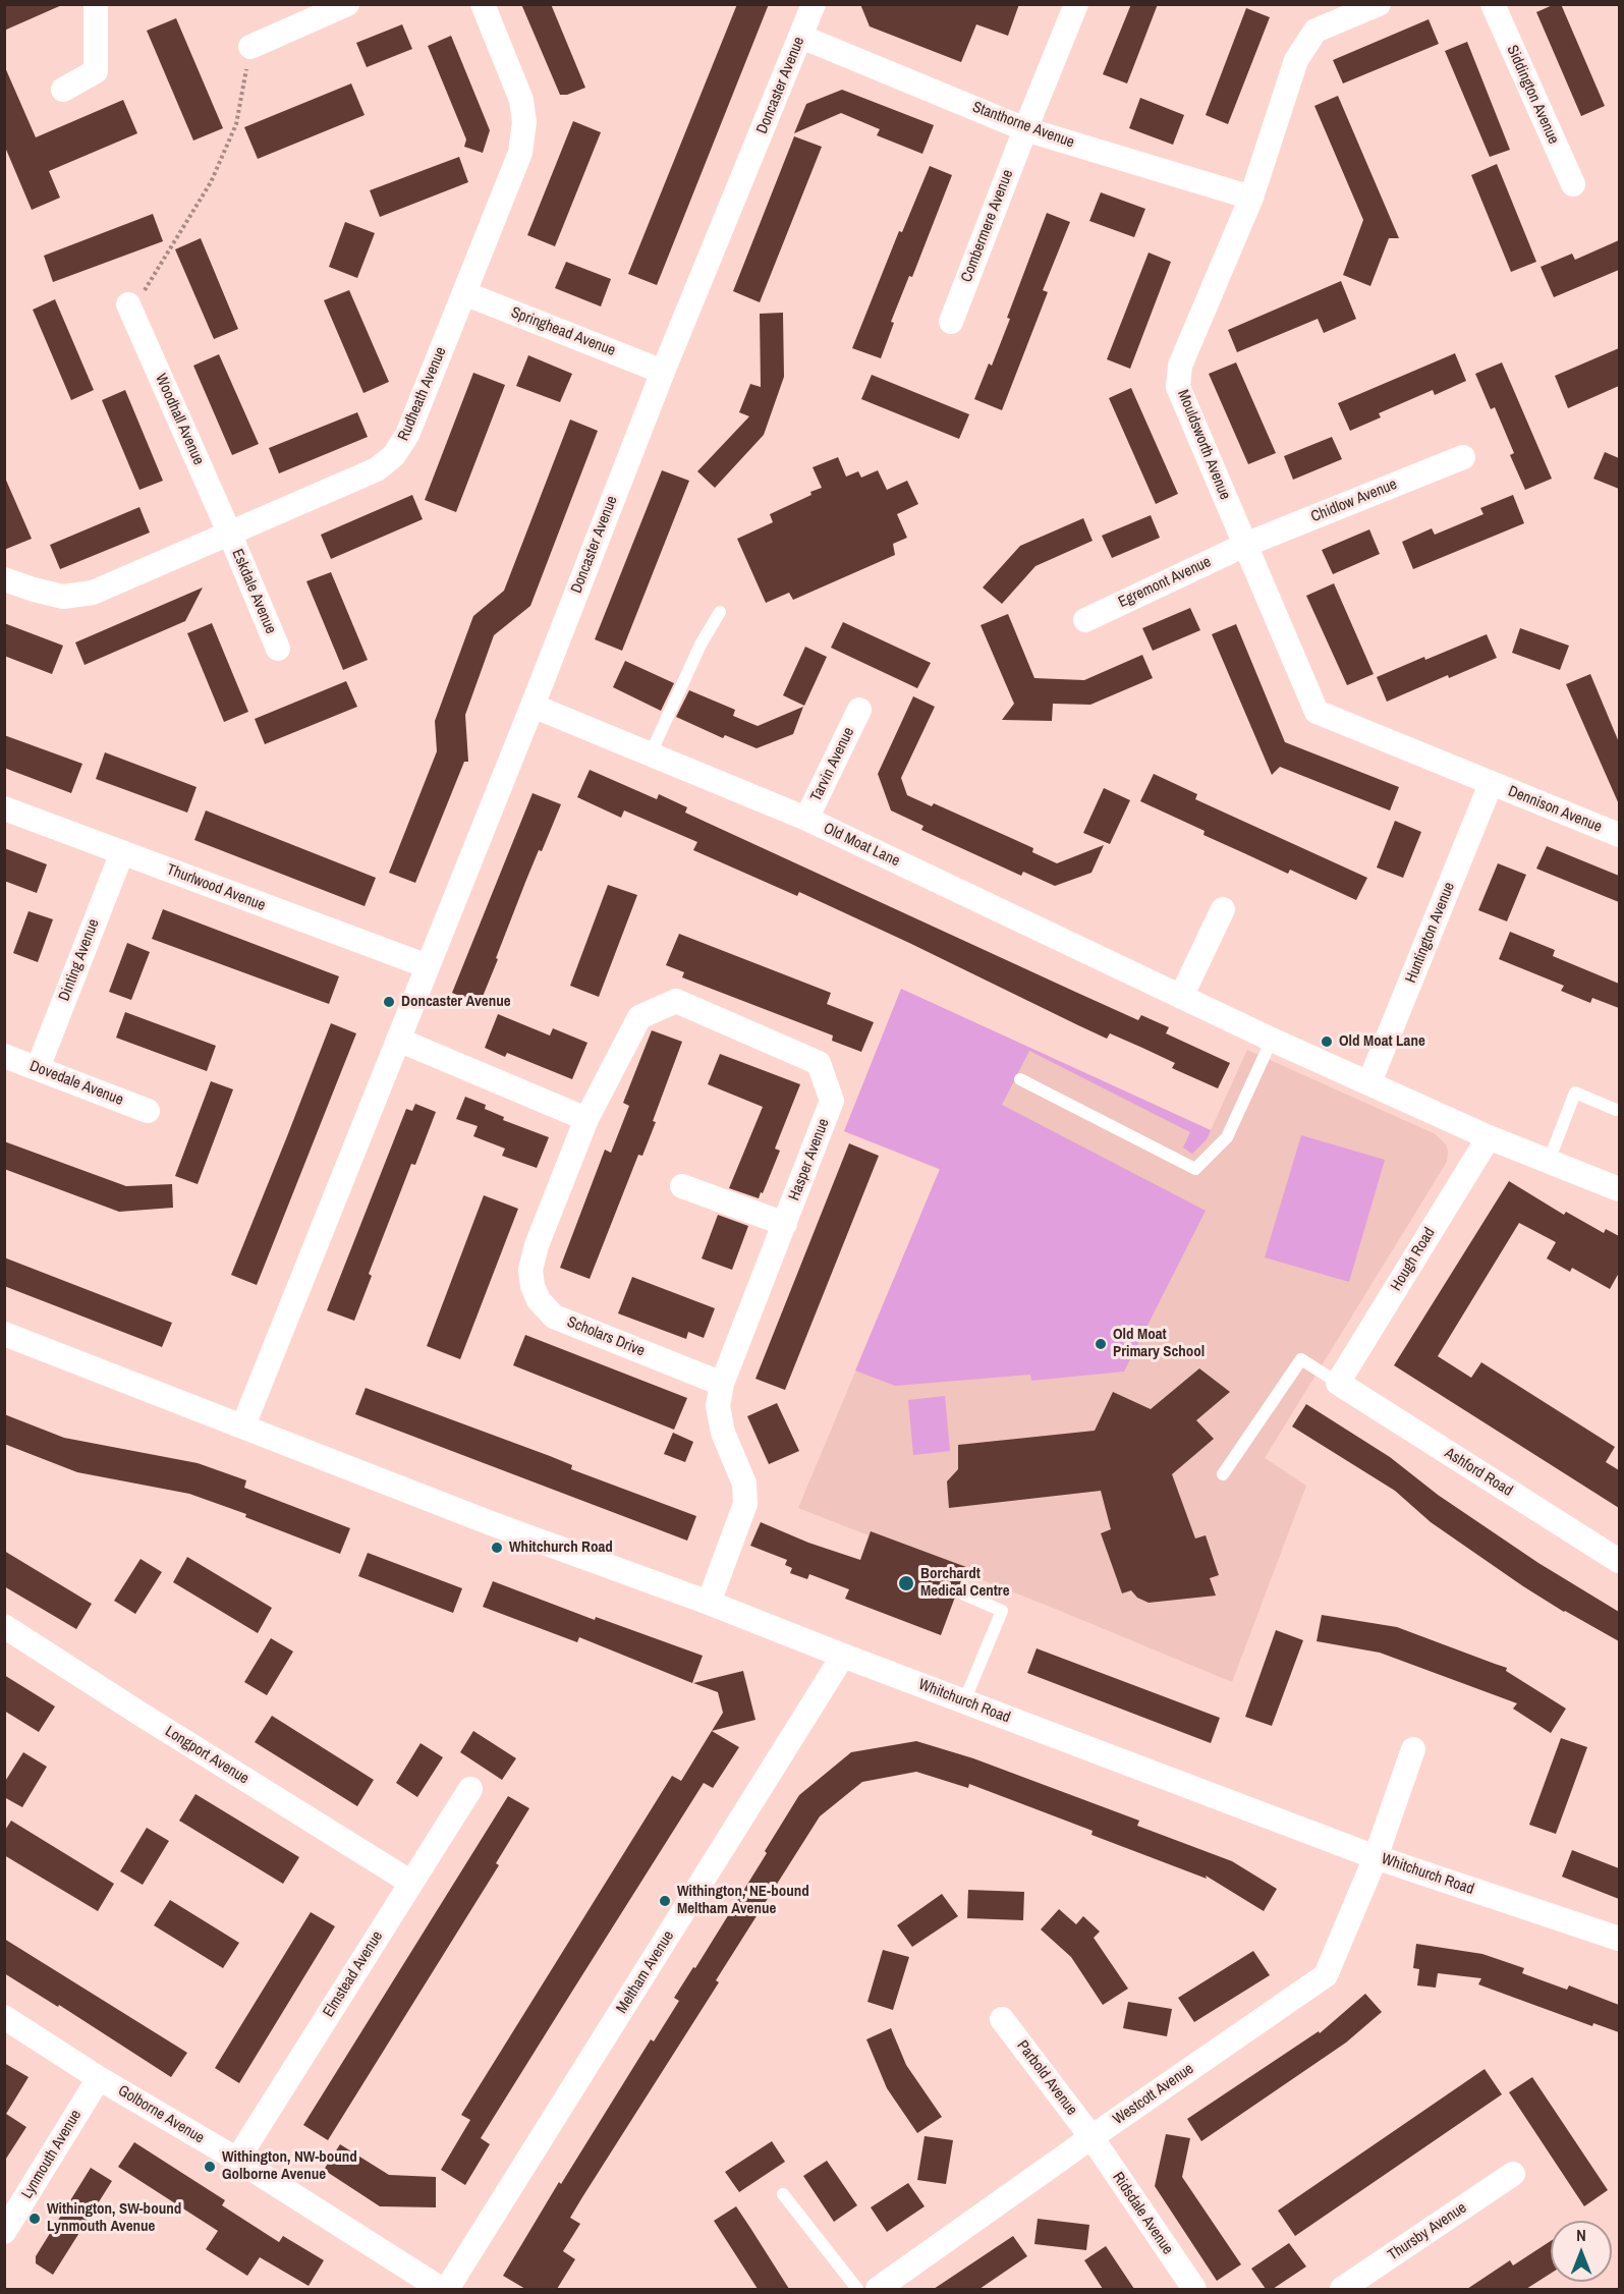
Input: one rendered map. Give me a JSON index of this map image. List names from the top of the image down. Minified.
{"streets":{"street":["Doncaster Avenue","Siddington Avenue","Stanthorne Avenue","Combermere Avenue","Springhead Avenue","Rudheath Avenue","Woodhall Avenue","Mouldsworth Avenue","Chidlow Avenue","Egremont Avenue","Eskdale Avenue","Tarvin Avenue","Dennison Avenue","Old Moat Lane","Thurlwood Avenue","Huntington Avenue","Dinting Avenue","Dovedale Avenue","Hasper Avenue","Hough Road","Scholars Drive","Ashford Road","Whitchurch Road","Longport Avenue","Meltham Avenue","Elmstead Avenue","Parbold Avenue","Westcott Avenue","Golborne Avenue","Lynmouth Avenue","Ridsdale Avenue","Thursby Avenue"]},"crossings":[["Doncaster Avenue","Stanthorne Avenue"],["Doncaster Avenue","Springhead Avenue"],["Doncaster Avenue","Old Moat Lane"],["Doncaster Avenue","Thurlwood Avenue"],["Doncaster Avenue","Whitchurch Road"],["Stanthorne Avenue","Combermere Avenue"],["Stanthorne Avenue","Mouldsworth Avenue"],["Springhead Avenue","Rudheath Avenue"],["Rudheath Avenue","Woodhall Avenue"],["Rudheath Avenue","Eskdale Avenue"],["Woodhall Avenue","Eskdale Avenue"],["Mouldsworth Avenue","Chidlow Avenue"],["Mouldsworth Avenue","Egremont Avenue"],["Mouldsworth Avenue","Dennison Avenue"],["Mouldsworth Avenue","Huntington Avenue"],["Chidlow Avenue","Egremont Avenue"],["Tarvin Avenue","Old Moat Lane"],["Dennison Avenue","Huntington Avenue"],["Old Moat Lane","Huntington Avenue"],["Old Moat Lane","Hough Road"],["Thurlwood Avenue","Dinting Avenue"],["Dinting Avenue","Dovedale Avenue"],["Hasper Avenue","Scholars Drive"],["Hasper Avenue","Whitchurch Road"],["Hough Road","Ashford Road"],["Whitchurch Road","Meltham Avenue"],["Whitchurch Road","Westcott Avenue"],["Longport Avenue","Elmstead Avenue"],["Elmstead Avenue","Golborne Avenue"],["Parbold Avenue","Westcott Avenue"],["Parbold Avenue","Ridsdale Avenue"],["Westcott Avenue","Ridsdale Avenue"],["Golborne Avenue","Lynmouth Avenue"]],"places":["Doncaster Avenue","Old Moat Lane","Old Moat Primary School","Whitchurch Road","Borchardt Medical Centre","Withington, NE-bound Meltham Avenue","Withington, NW-bound Golborne Avenue","Withington, SW-bound Lynmouth Avenue"],"north":"top"}
